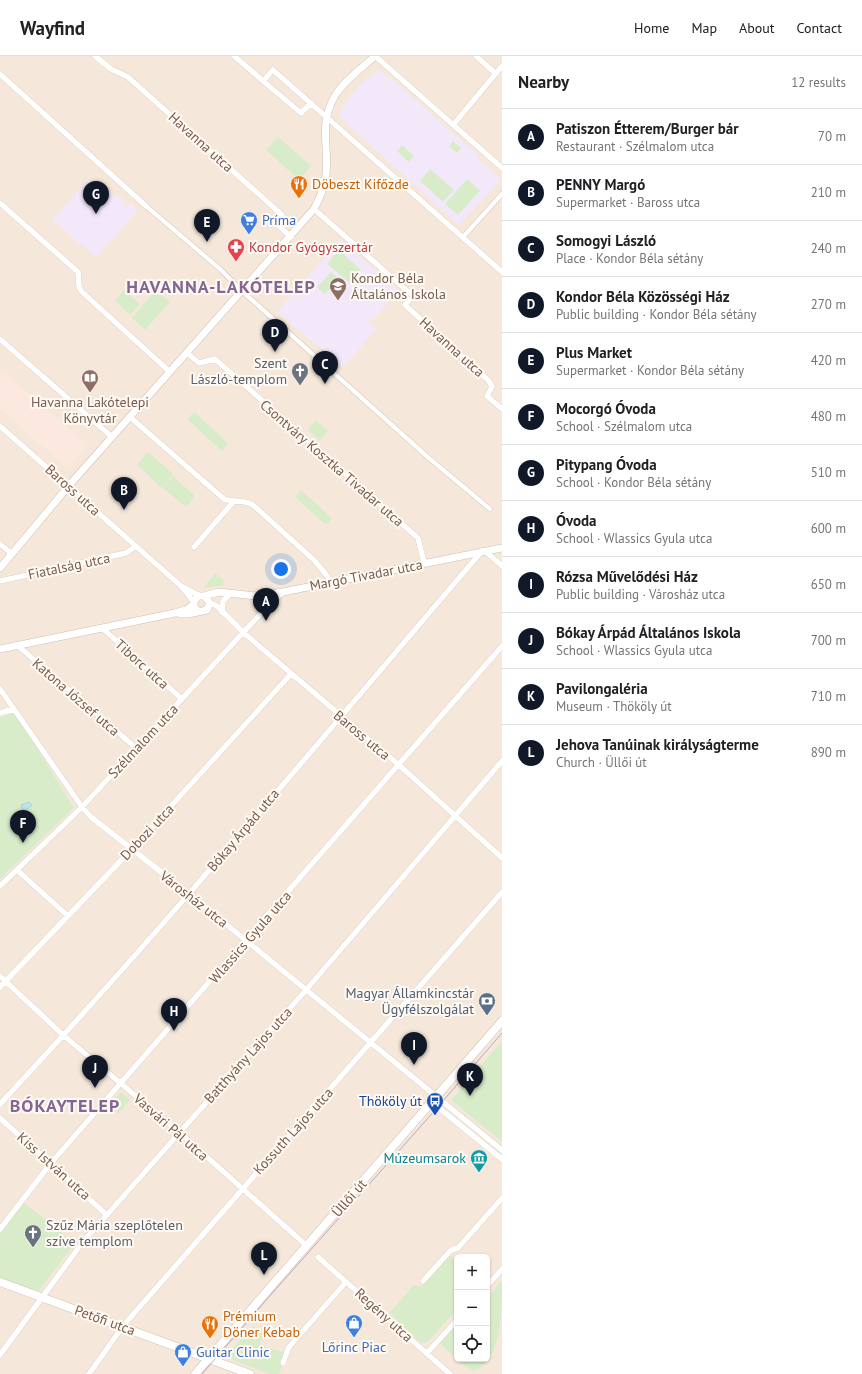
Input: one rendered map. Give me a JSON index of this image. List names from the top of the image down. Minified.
{"streets":{"main road":["Üllői út","Petőfi utca"],"street":["Havanna utca","Csontváry Kosztka Tivadar utca","Baross utca","Fiatalság utca","Margó Tivadar utca","Tiborc utca","Katona József utca","Szélmalom utca","Bókay Árpád utca","Dobozi utca","Városház utca","Wlassics Gyula utca","Batthyány Lajos utca","Vasvári Pál utca","Kossuth Lajos utca","Kiss István utca","Regény utca"]},"crossings":[["Csontváry Kosztka Tivadar utca","Margó Tivadar utca"],["Baross utca","Fiatalság utca"],["Baross utca","Margó Tivadar utca"],["Baross utca","Szélmalom utca"],["Baross utca","Bókay Árpád utca"],["Baross utca","Dobozi utca"],["Baross utca","Wlassics Gyula utca"],["Baross utca","Batthyány Lajos utca"],["Margó Tivadar utca","Szélmalom utca"],["Margó Tivadar utca","Bókay Árpád utca"],["Tiborc utca","Szélmalom utca"],["Katona József utca","Szélmalom utca"],["Szélmalom utca","Városház utca"],["Bókay Árpád utca","Városház utca"],["Bókay Árpád utca","Vasvári Pál utca"],["Dobozi utca","Városház utca"],["Dobozi utca","Vasvári Pál utca"],["Városház utca","Wlassics Gyula utca"],["Városház utca","Batthyány Lajos utca"],["Városház utca","Kossuth Lajos utca"],["Városház utca","Üllői út"],["Wlassics Gyula utca","Vasvári Pál utca"],["Wlassics Gyula utca","Kiss István utca"],["Batthyány Lajos utca","Vasvári Pál utca"],["Batthyány Lajos utca","Kiss István utca"],["Batthyány Lajos utca","Petőfi utca"],["Vasvári Pál utca","Kossuth Lajos utca"],["Vasvári Pál utca","Üllői út"],["Kossuth Lajos utca","Petőfi utca"],["Üllői út","Petőfi utca"]],"districts":["HAVANNA-LAKÓTELEP","BÓKAYTELEP"],"places":{"restaurant":["Döbeszt Kifőzde","Prémium Döner Kebab"],"supermarket":["Príma"],"pharmacy":["Kondor Gyógyszertár"],"school or university":["Kondor Béla Általános Iskola"],"church":["Szent László-templom","Szűz Mária szeplőtelen szíve templom"],"library":["Havanna Lakótelepi Könyvtár"],"bank":["Magyar Államkincstár Ügyfélszolgálat"],"bus stop":["Thököly út"],"museum":["Múzeumsarok"],"shop":["Lőrinc Piac","Guitar Clinic"]},"page":{"header":"Wayfind","nav":["Home","Map","About","Contact"],"heading":["Nearby","12 results"],"list":[{"mark":"A","name":"Patiszon Étterem/Burger bár","note":"Restaurant · Szélmalom utca","value":"70 m"},{"mark":"B","name":"PENNY Margó","note":"Supermarket · Baross utca","value":"210 m"},{"mark":"C","name":"Somogyi László","note":"Place · Kondor Béla sétány","value":"240 m"},{"mark":"D","name":"Kondor Béla Közösségi Ház","note":"Public building · Kondor Béla sétány","value":"270 m"},{"mark":"E","name":"Plus Market","note":"Supermarket · Kondor Béla sétány","value":"420 m"},{"mark":"F","name":"Mocorgó Óvoda","note":"School · Szélmalom utca","value":"480 m"},{"mark":"G","name":"Pitypang Óvoda","note":"School · Kondor Béla sétány","value":"510 m"},{"mark":"H","name":"Óvoda","note":"School · Wlassics Gyula utca","value":"600 m"},{"mark":"I","name":"Rózsa Művelődési Ház","note":"Public building · Városház utca","value":"650 m"},{"mark":"J","name":"Bókay Árpád Általános Iskola","note":"School · Wlassics Gyula utca","value":"700 m"},{"mark":"K","name":"Pavilongaléria","note":"Museum · Thököly út","value":"710 m"},{"mark":"L","name":"Jehova Tanúinak királyságterme","note":"Church · Üllői út","value":"890 m"}],"pins":["G","E","D","C","B","A","F","H","I","J","K","L"],"map_buttons":["+","−"]}}
